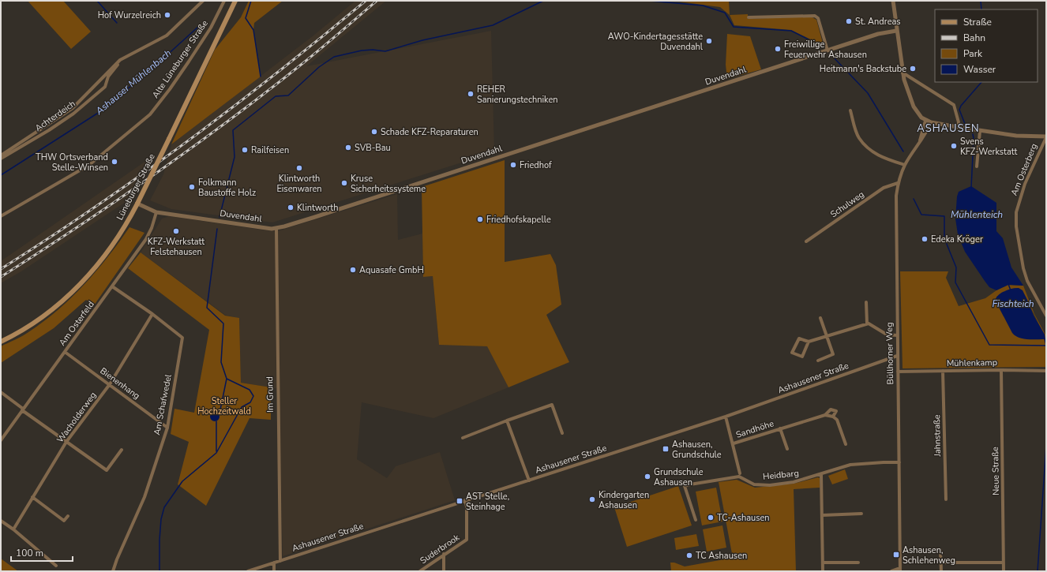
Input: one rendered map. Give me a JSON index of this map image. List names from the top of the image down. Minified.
{"streets":{"main road":["Lüneburger Straße"],"street":["Alte Lüneburger Straße","Duvendahl","Achterdeich","Am Osterberg","Schulweg","Am Osterfeld","Büllhorner Weg","Mühlenkamp","Ashausener Straße","Bienenhang","Im Grund","Am Schafwedel","Wacholderweg","Sandhöhe","Jahnstraße","Neue Straße","Heidbarg","Suderbrook"]},"crossings":[["Duvendahl","Lüneburger Straße"],["Duvendahl","Am Osterfeld"],["Duvendahl","Im Grund"],["Schulweg","Büllhorner Weg"],["Am Osterfeld","Bienenhang"],["Am Osterfeld","Am Schafwedel"],["Büllhorner Weg","Mühlenkamp"],["Büllhorner Weg","Ashausener Straße"],["Büllhorner Weg","Heidbarg"],["Mühlenkamp","Jahnstraße"],["Mühlenkamp","Neue Straße"],["Ashausener Straße","Im Grund"],["Ashausener Straße","Sandhöhe"],["Ashausener Straße","Suderbrook"],["Bienenhang","Am Schafwedel"],["Bienenhang","Wacholderweg"],["Am Schafwedel","Wacholderweg"]],"districts":["ASHAUSEN"],"water":["Ashauser Mühlenbach","Mühlenteich","Fischteich"],"parks":["Steller Hochzeitwald"],"places":{"other":["Hof Wurzelreich","St. Andreas","AWO-Kindertagesstätte Duvendahl","Freiwillige Feuerwehr Ashausen","Heitmann's Backstube","REHER Sanierungstechniken","Schade KFZ-Reparaturen","Svens KFZ-Werkstatt","SVB-Bau","Railfeisen","THW Ortsverband Stelle-Winsen","Friedhof","Klintworth Eisenwaren","Kruse Sicherheitssysteme","Folkmann Baustoffe Holz","Klintworth","Friedhofskapelle","KFZ-Werkstatt Felstehausen","Edeka Kröger","Aquasafe GmbH","Grundschule Ashausen","Kindergarten Ashausen","TC-Ashausen","TC Ashausen"],"transit":["Ashausen, Grundschule","AST Stelle, Steinhage","Ashausen, Schlehenweg"]},"legend":["Straße","Bahn","Park","Wasser"],"scale_bar":"100 m"}
